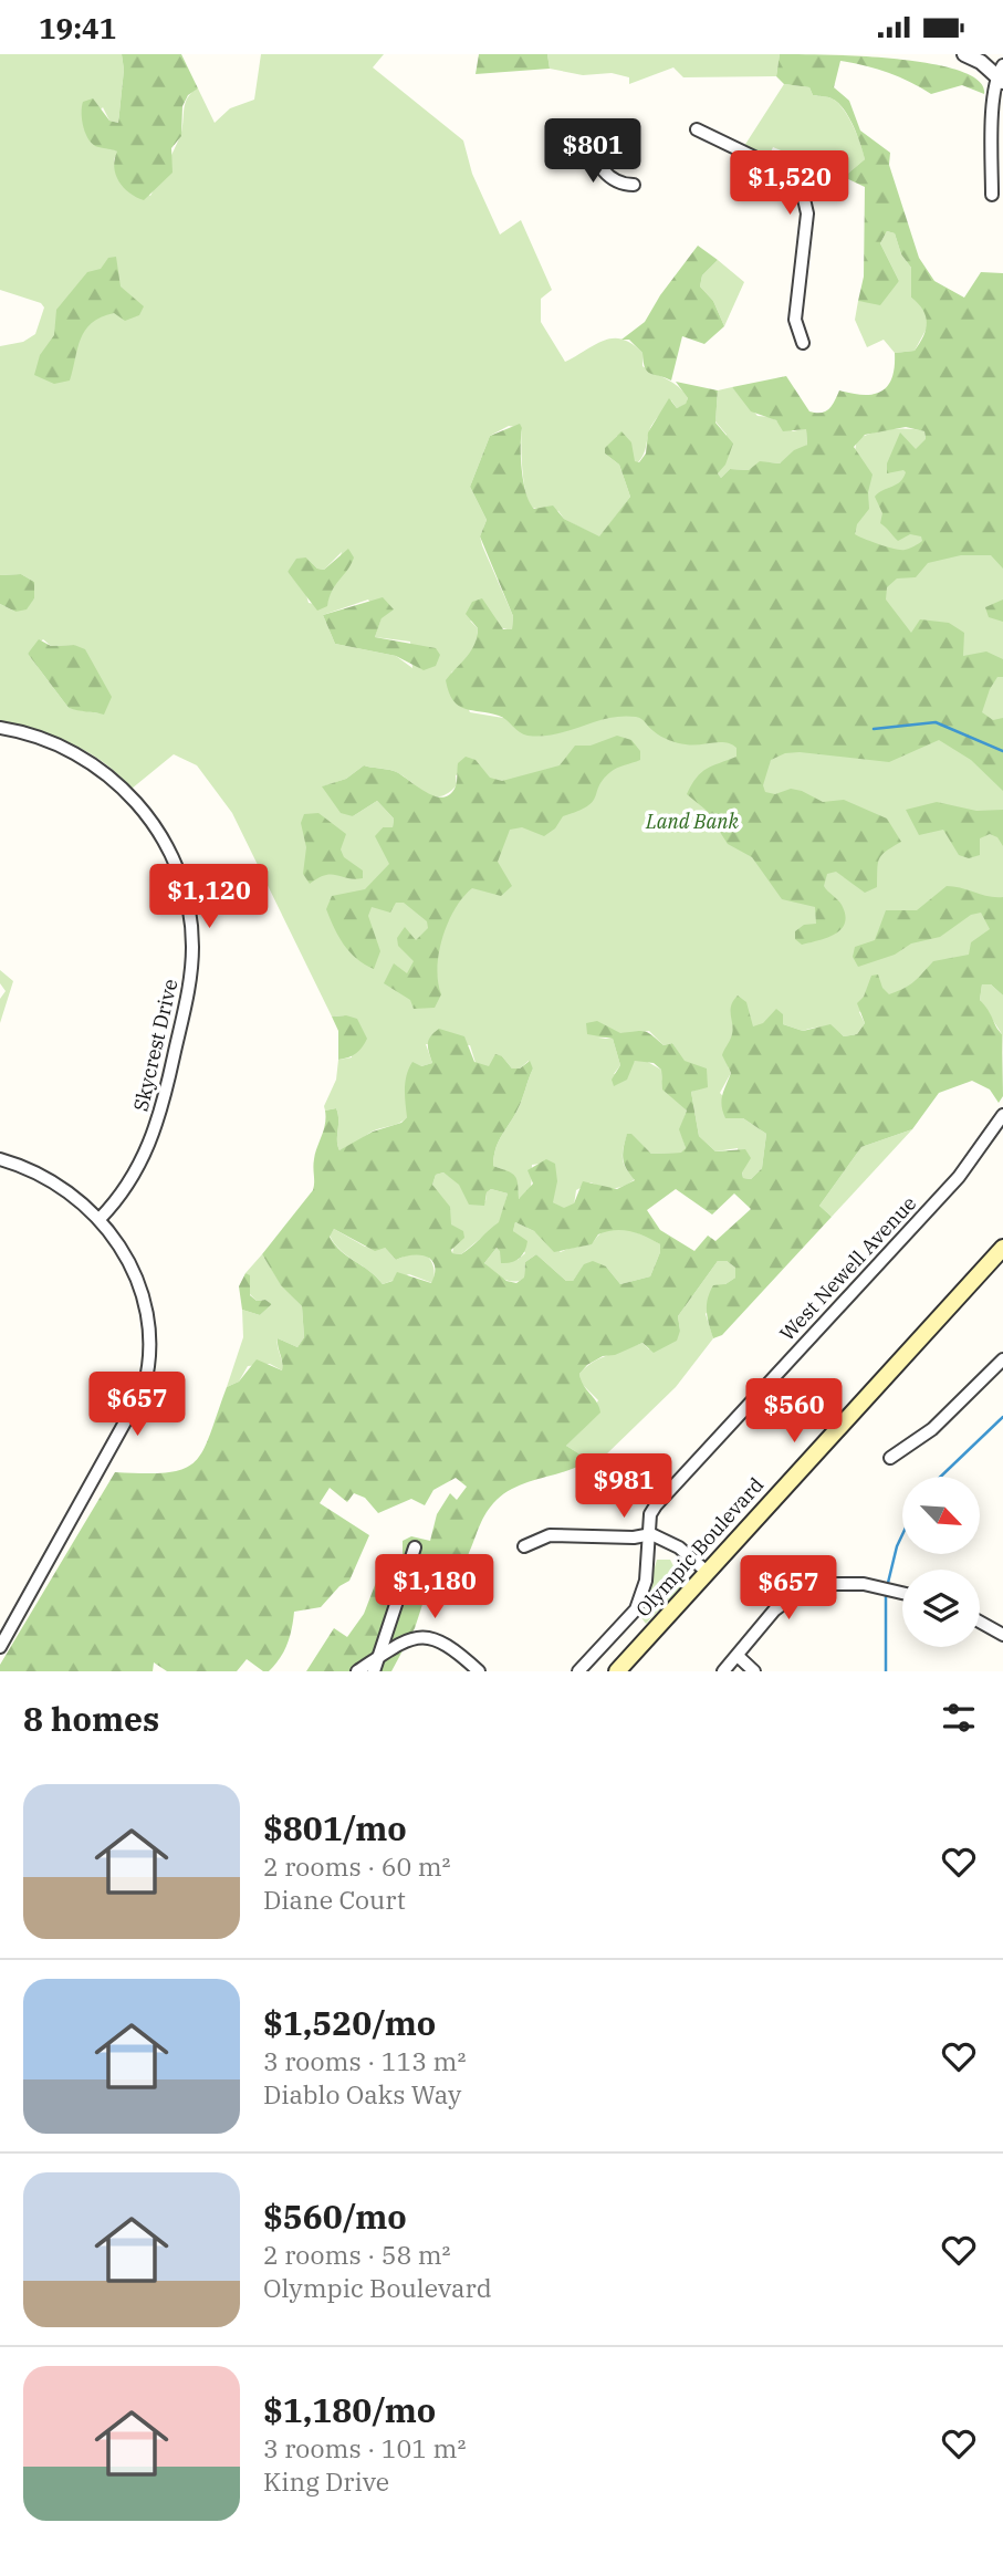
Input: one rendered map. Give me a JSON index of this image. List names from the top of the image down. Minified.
{"streets":{"main road":["Olympic Boulevard"],"street":["Skycrest Drive","West Newell Avenue"]},"parks":["Land Bank"],"north":"bottom right","page":{"status":"19:41","price":["$801","$1,520","$1,120","$657","$560","$981","$1,180","$657"],"heading":"8 homes","list":[{"name":"$801/mo","note":"2 rooms · 60 m² · Diane Court"},{"name":"$1,520/mo","note":"3 rooms · 113 m² · Diablo Oaks Way"},{"name":"$560/mo","note":"2 rooms · 58 m² · Olympic Boulevard"},{"name":"$1,180/mo","note":"3 rooms · 101 m² · King Drive"}]}}
